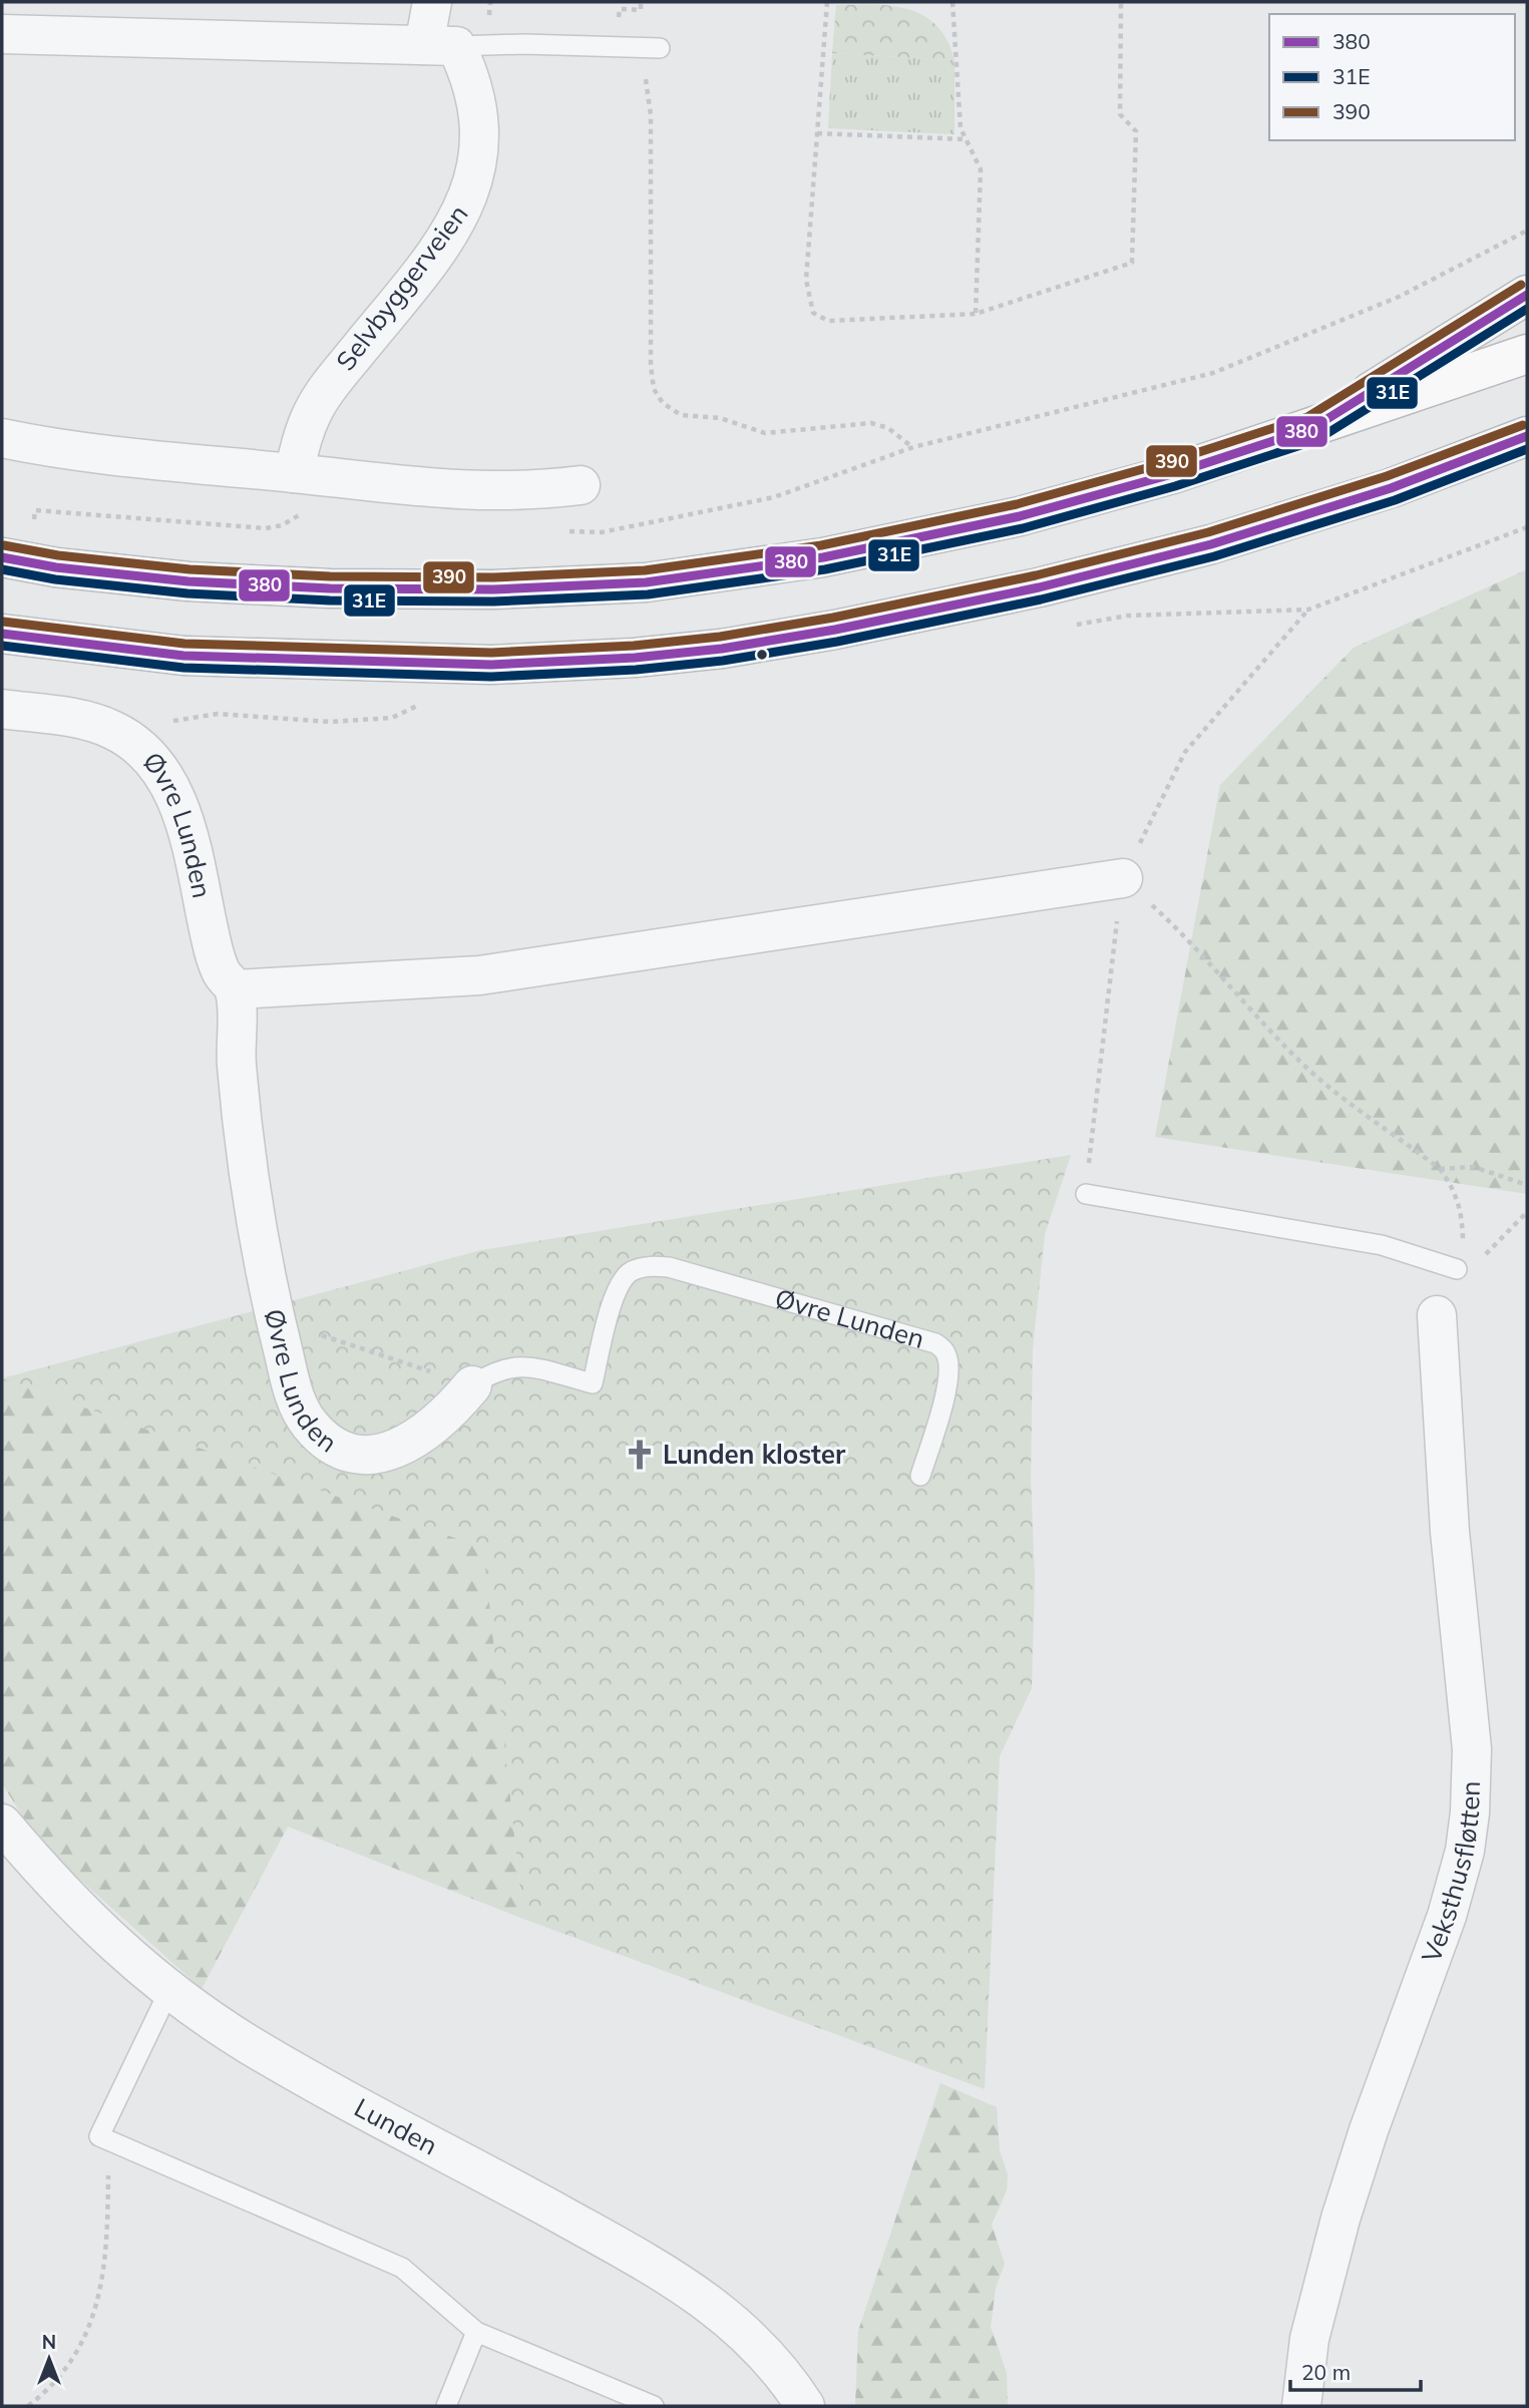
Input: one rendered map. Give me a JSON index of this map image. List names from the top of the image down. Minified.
{"streets":{"street":["Selvbyggerveien","Øvre Lunden","Veksthusfløtten","Lunden"]},"places":{"church":["Lunden kloster"]},"lines":["transit line 390","transit line 380","transit line 31E"],"legend":["380","31E","390"],"scale_bar":"20 m","north":"top"}
